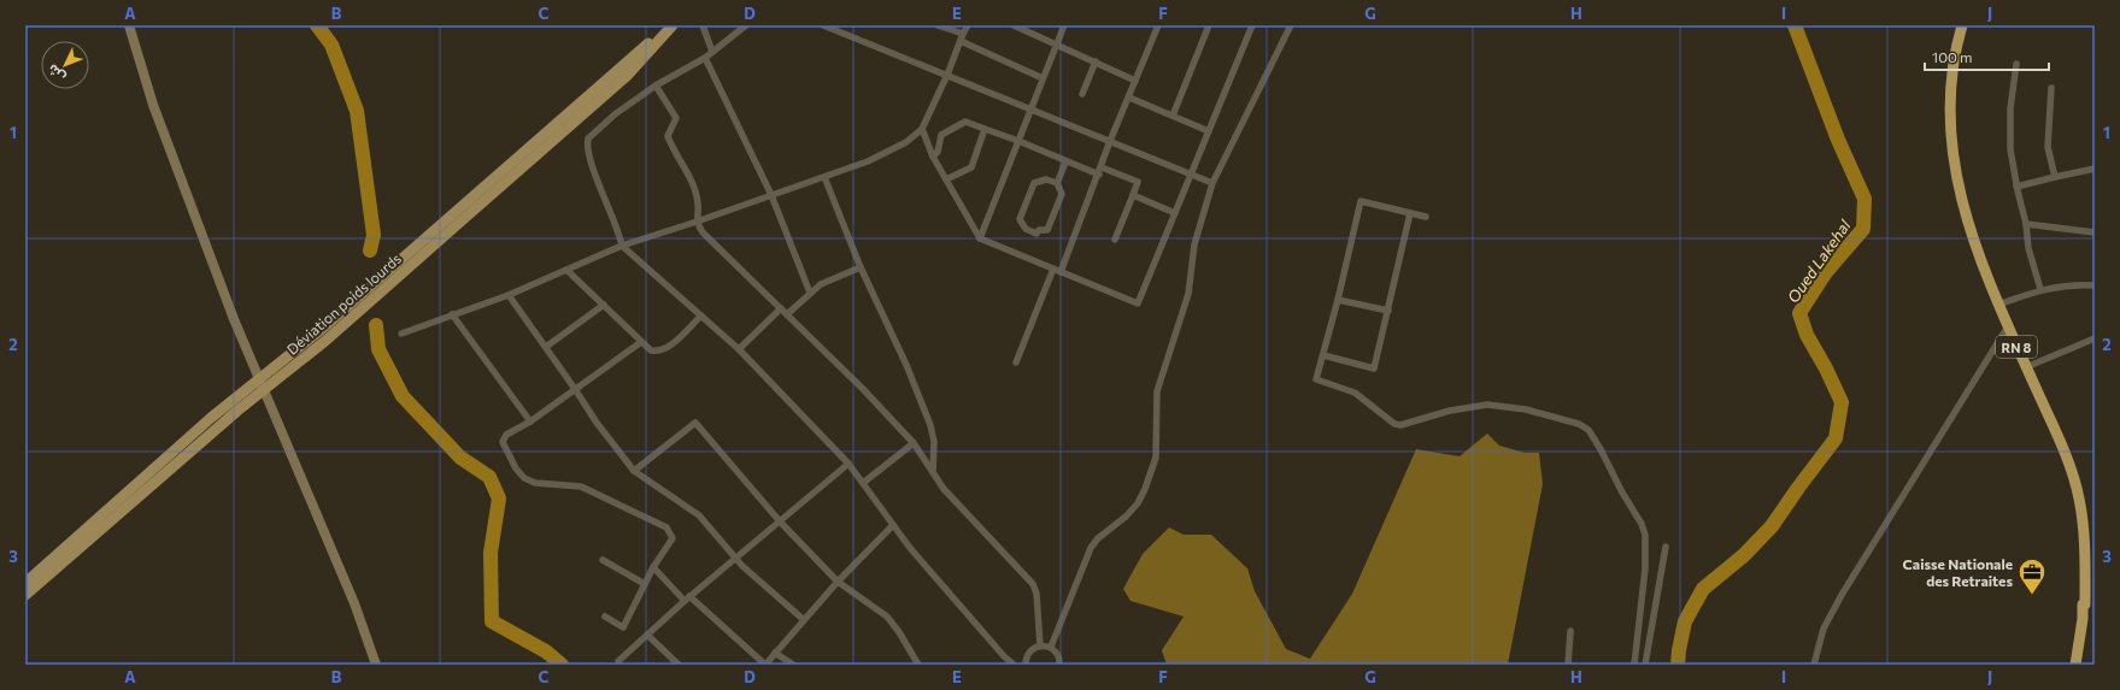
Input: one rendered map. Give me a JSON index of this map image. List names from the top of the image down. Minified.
{"streets":{"highway":["RN 8"],"main road":["Déviation poids lourds"]},"water":["Oued Lakehal"],"places":{"office":["Caisse Nationale des Retraites"]},"scale_bar":"100 m","north":"bottom left","grid":{"columns":["A","B","C","D","E","F","G","H","I","J"],"rows":["1","2","3"]}}
